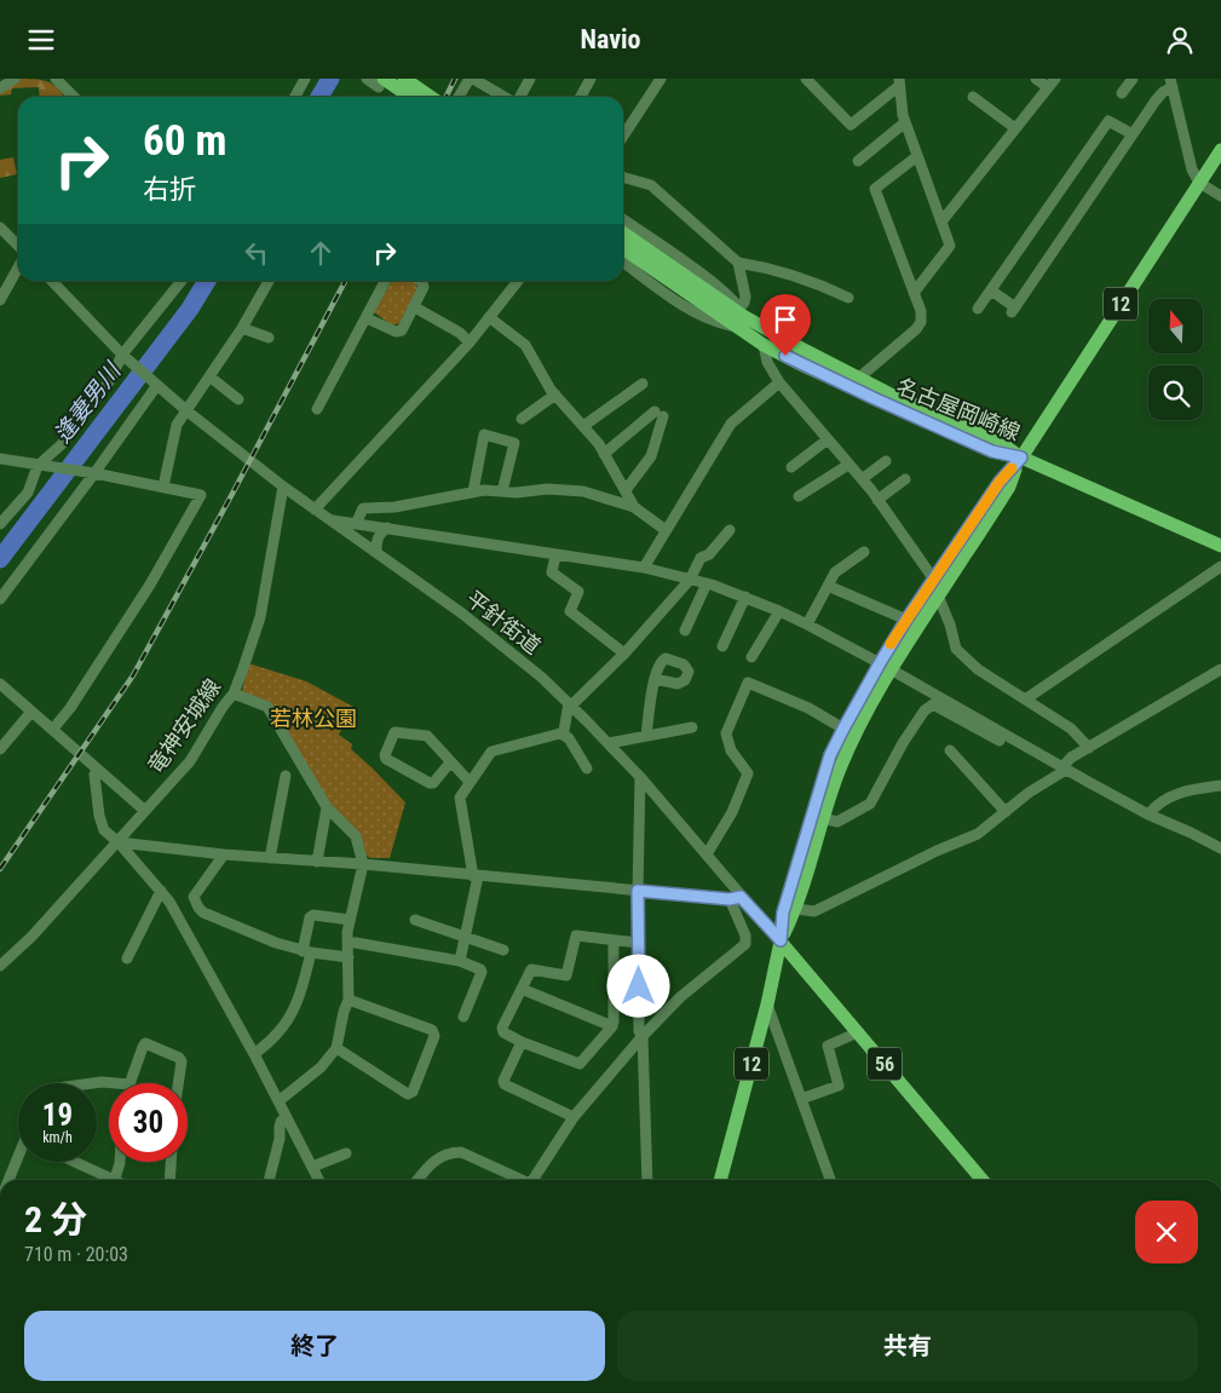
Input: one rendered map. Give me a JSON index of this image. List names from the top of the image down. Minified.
{"streets":{"main road":["12","名古屋岡崎線","56"],"street":["平針街道","竜神安城線"]},"crossings":[["12","名古屋岡崎線"],["12","平針街道"],["12","56"],["平針街道","竜神安城線"],["平針街道","56"]],"water":["逢妻男川"],"parks":["若林公園"],"north":"top","page":{"header":"Navio","turn":["60 m","右折"],"speed":"19 km/h","limit":"30","heading":["2 分","710 m · 20:03"],"buttons":["終了","共有"]}}
